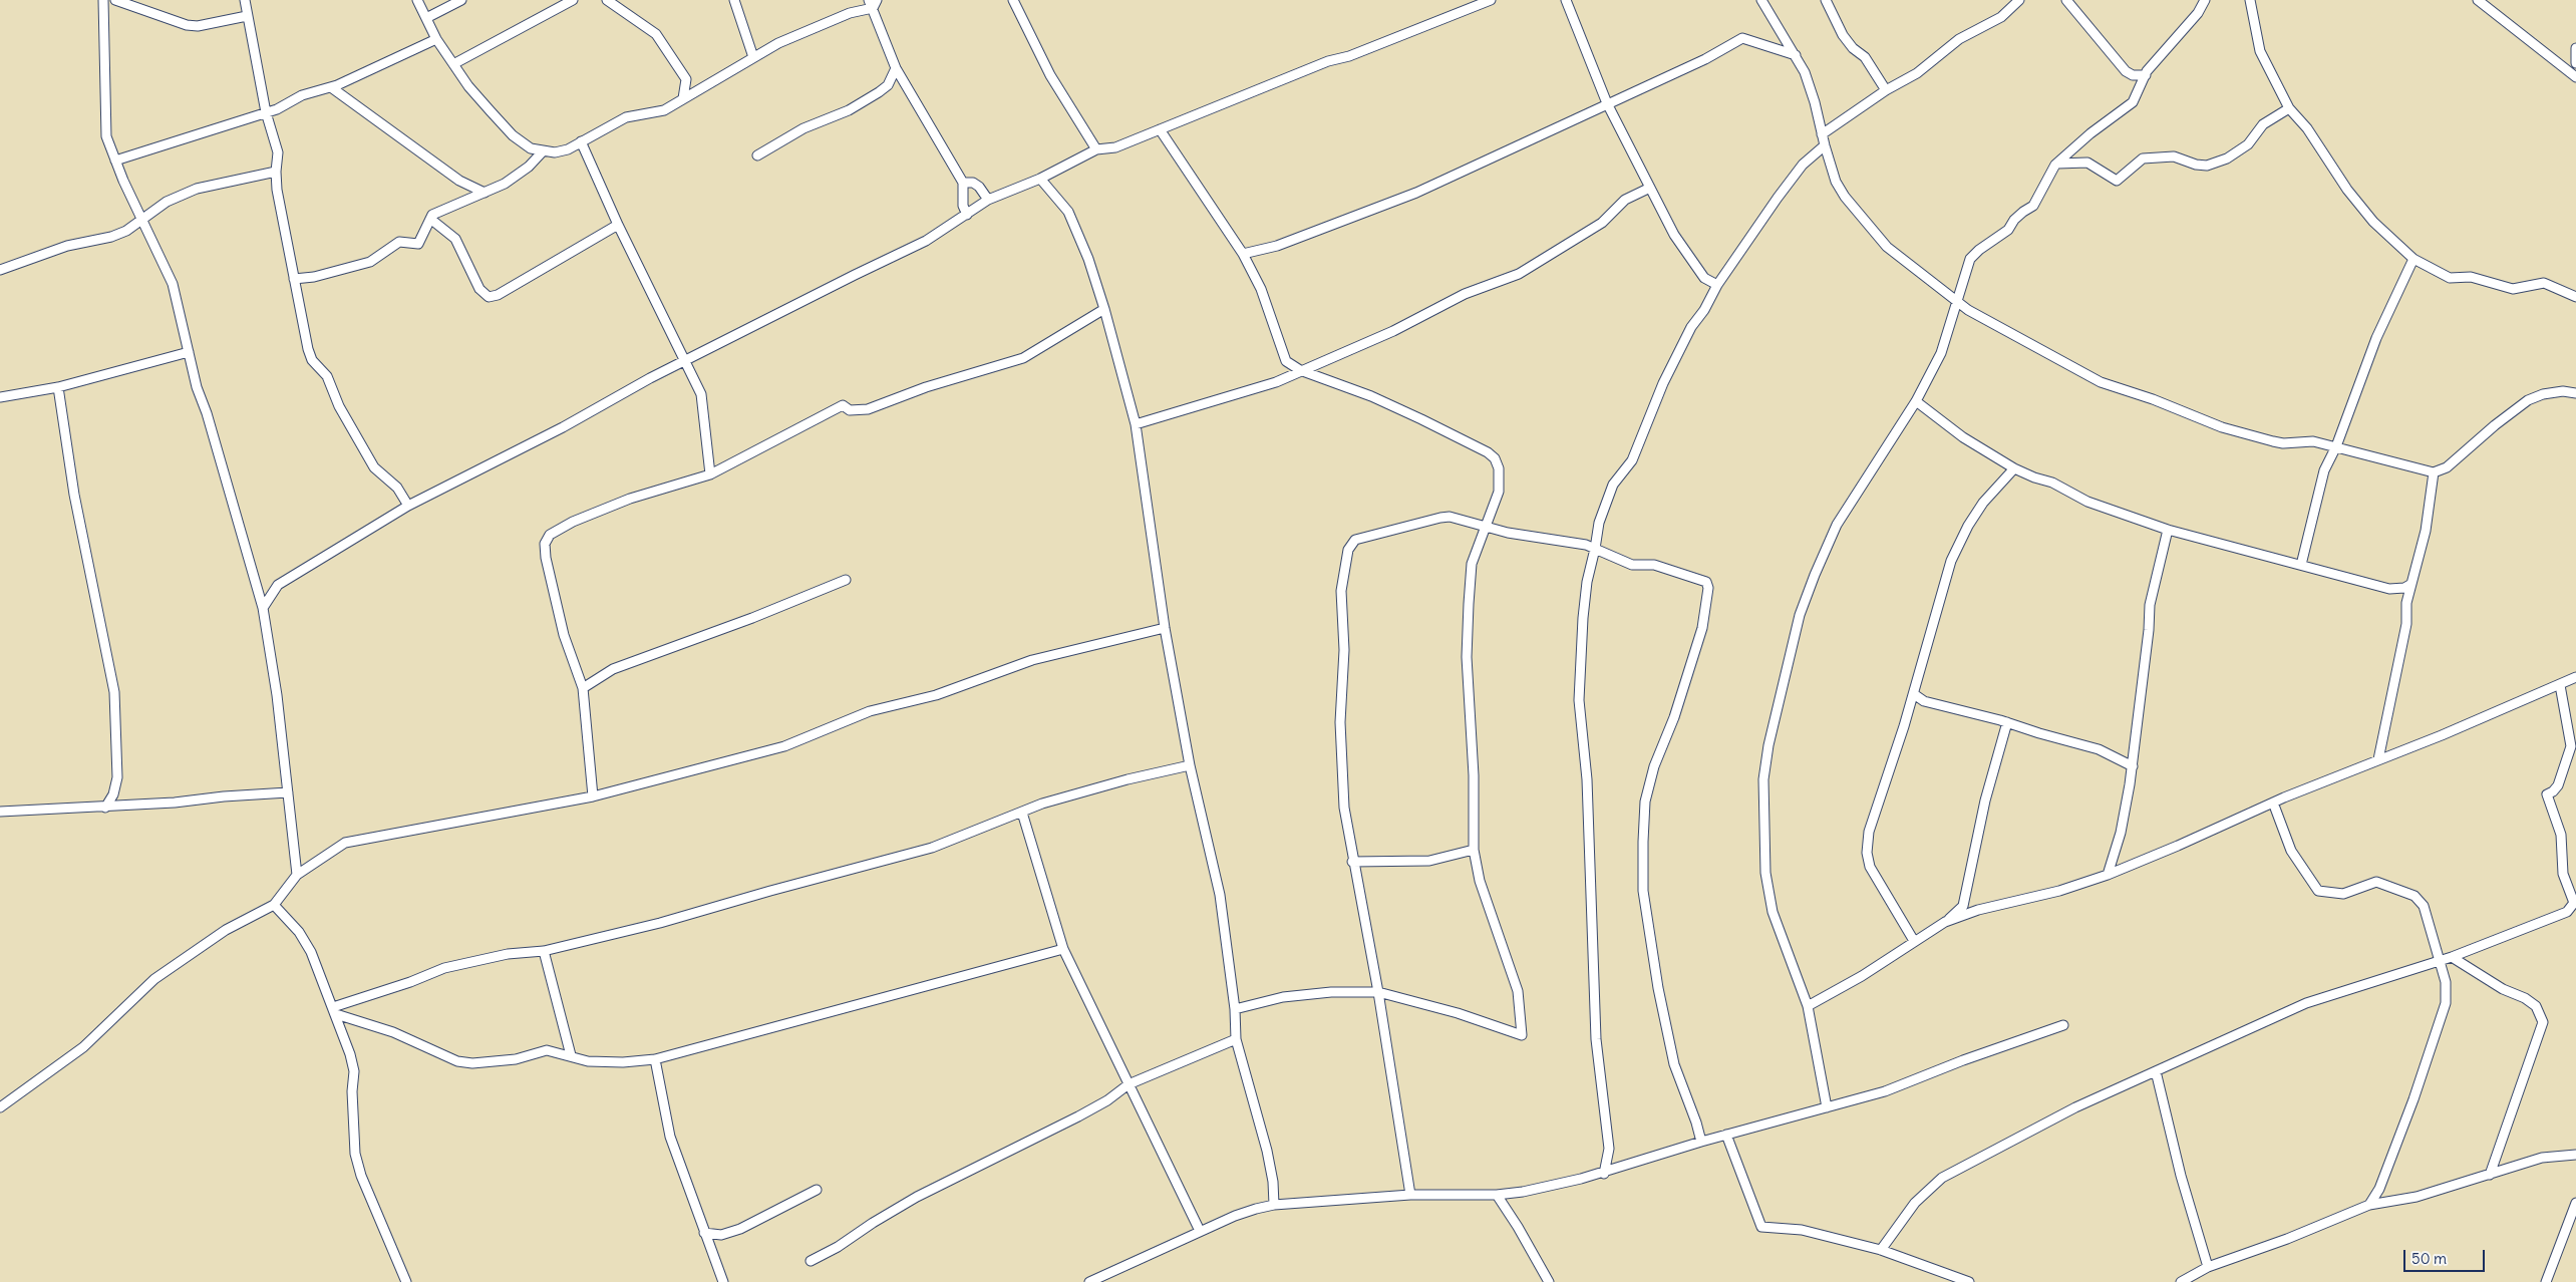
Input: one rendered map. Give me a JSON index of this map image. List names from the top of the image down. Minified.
{"scale_bar":"50 m"}
